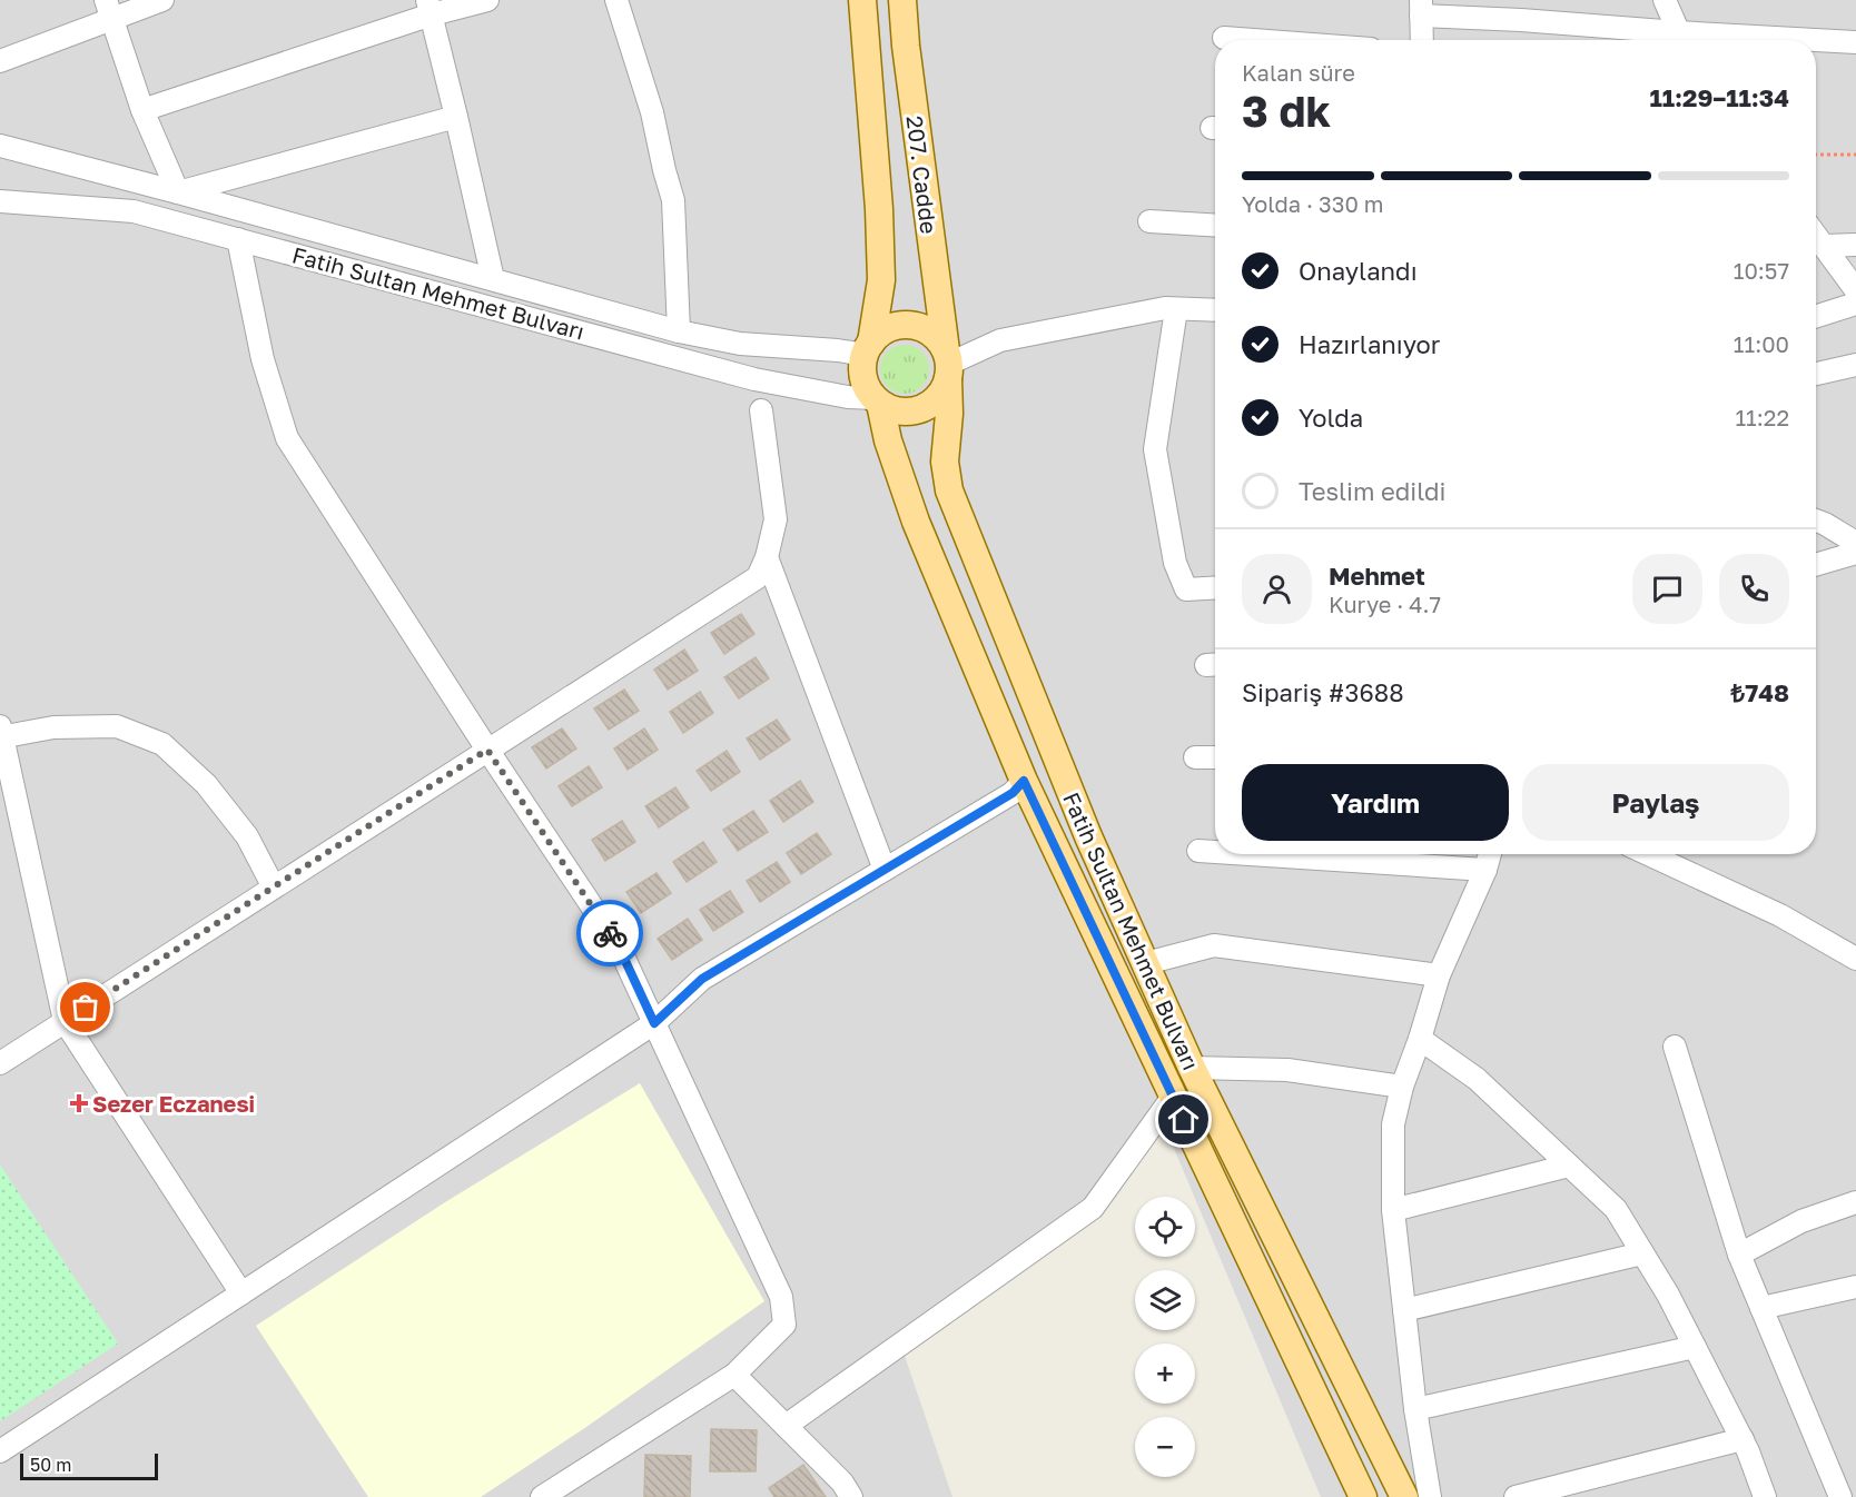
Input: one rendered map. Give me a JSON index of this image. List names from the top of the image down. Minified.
{"streets":{"main road":["207. Cadde","Fatih Sultan Mehmet Bulvarı"]},"crossings":[["207. Cadde","Fatih Sultan Mehmet Bulvarı"]],"places":{"health":["Sezer Eczanesi"]},"scale_bar":"50 m","page":{"heading":["3 dk","Kalan süre","11:29–11:34"],"panel":["Mehmet","Kurye · 4.7","Sipariş #3688","₺748"],"bar":"Yolda · 330 m","list":[["Onaylandı","10:57"],["Hazırlanıyor","11:00"],["Yolda","11:22"],"Teslim edildi"],"buttons":["Yardım","Paylaş"],"map_buttons":["+","−"],"scale":"50 m"}}
